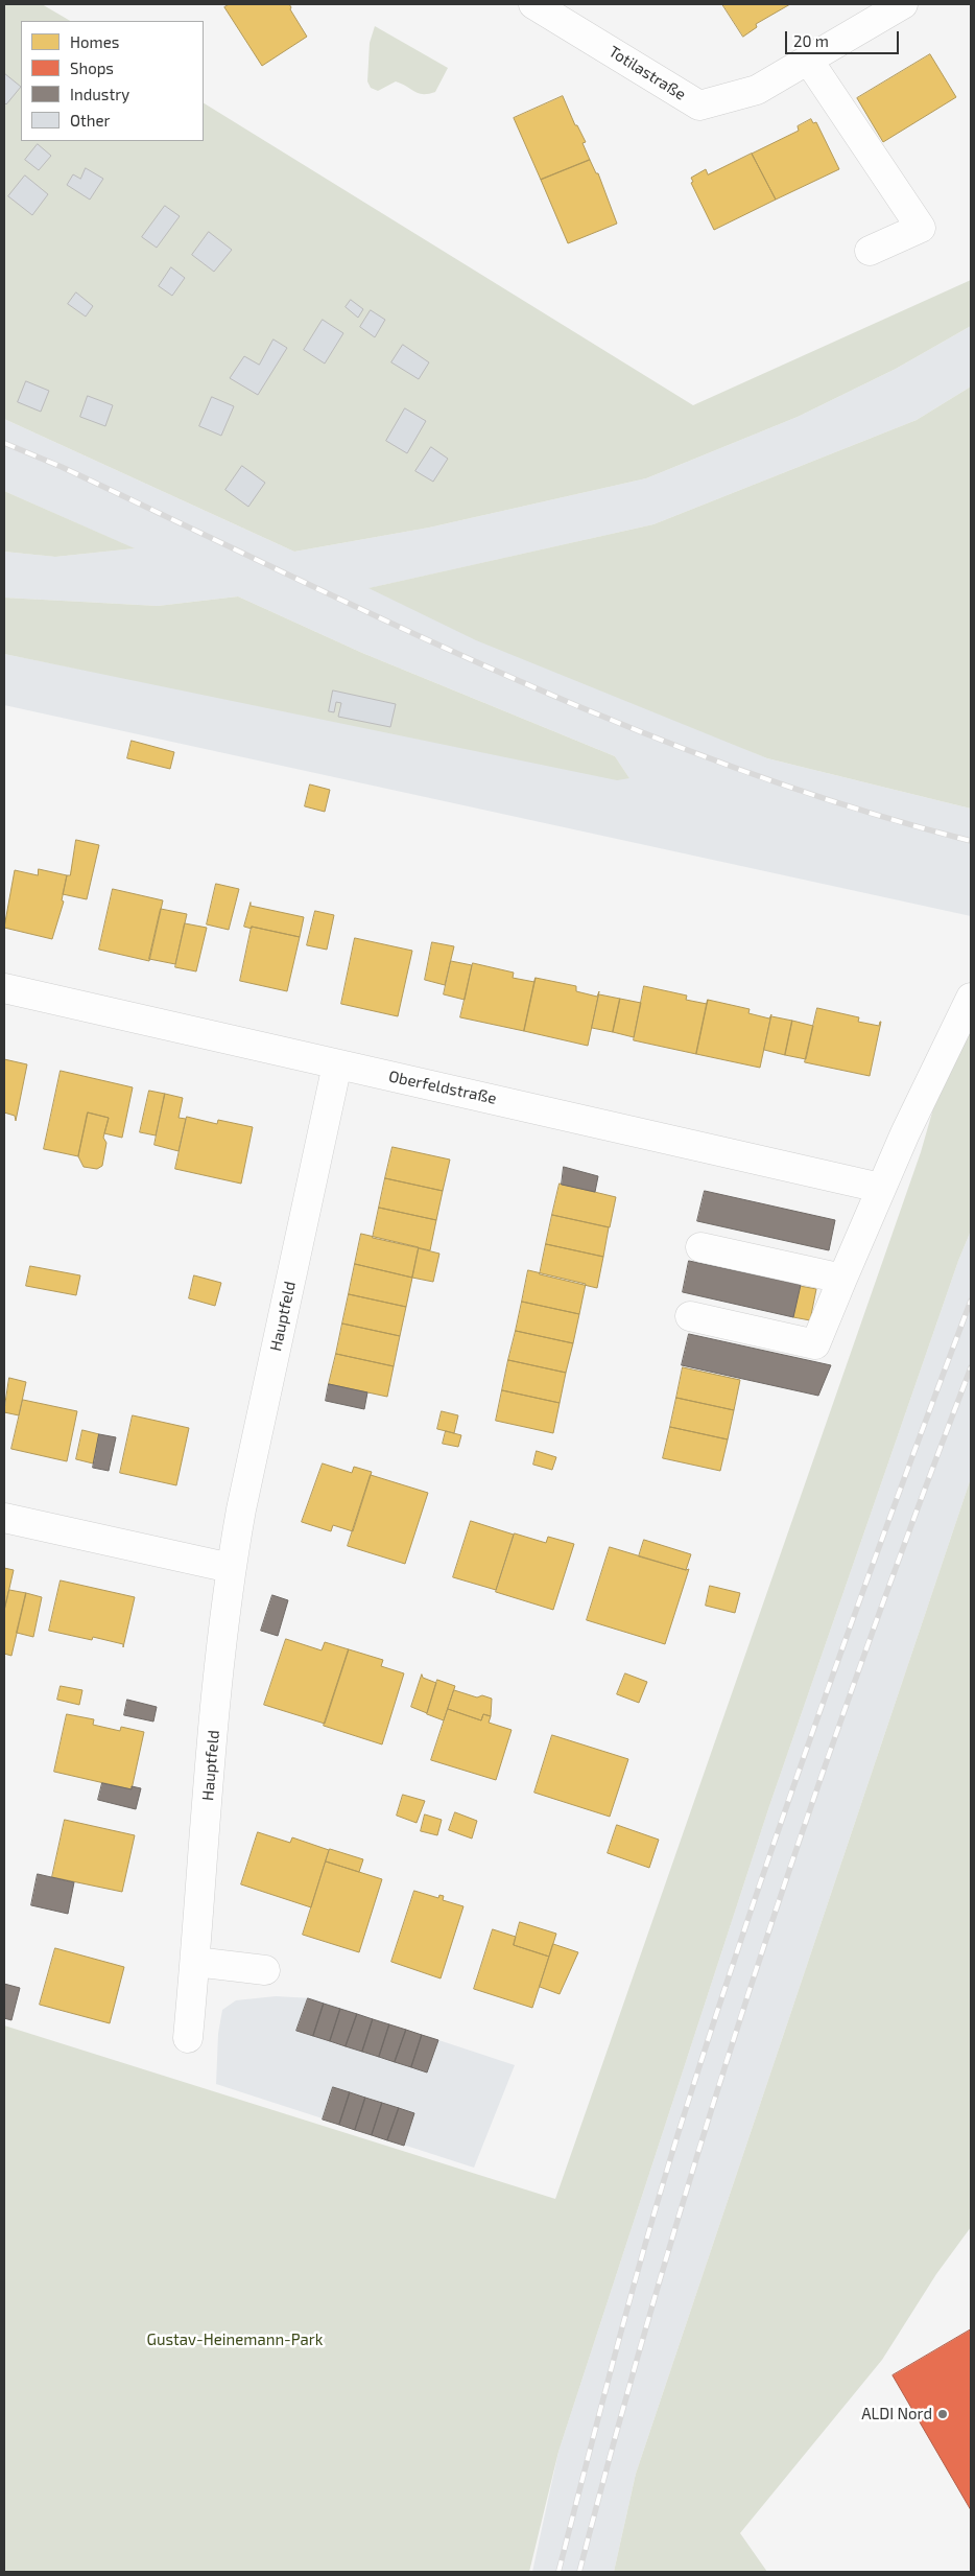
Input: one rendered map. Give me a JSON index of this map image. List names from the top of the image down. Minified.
{"streets":{"street":["Totilastraße","Oberfeldstraße","Hauptfeld"]},"crossings":[["Oberfeldstraße","Hauptfeld"]],"parks":["Gustav-Heinemann-Park"],"places":["ALDI Nord"],"legend":["Homes","Shops","Industry","Other"],"scale_bar":"20 m"}
